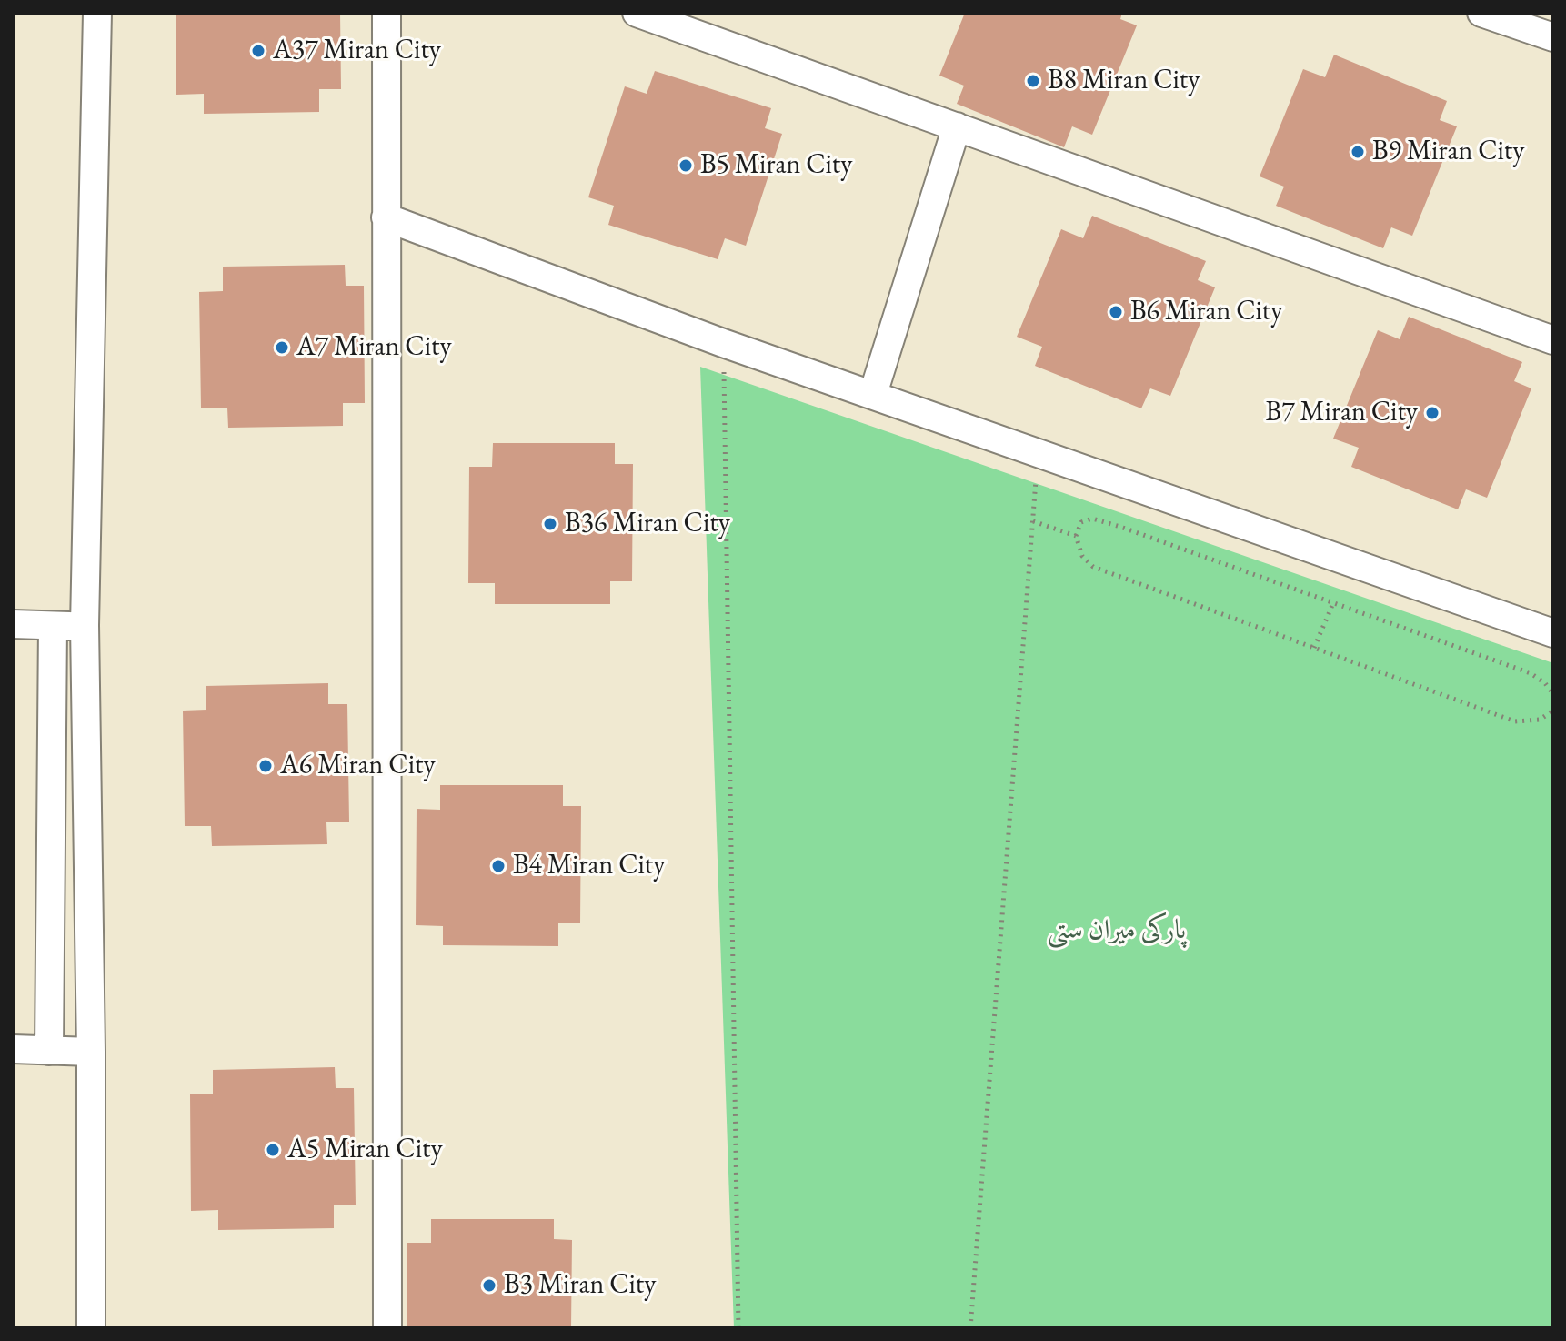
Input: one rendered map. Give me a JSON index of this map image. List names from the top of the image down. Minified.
{"parks":["پارکی میران ستی"],"places":["A37 Miran City","B8 Miran City","B9 Miran City","B5 Miran City","B6 Miran City","A7 Miran City","B7 Miran City","B36 Miran City","A6 Miran City","B4 Miran City","A5 Miran City","B3 Miran City"]}
